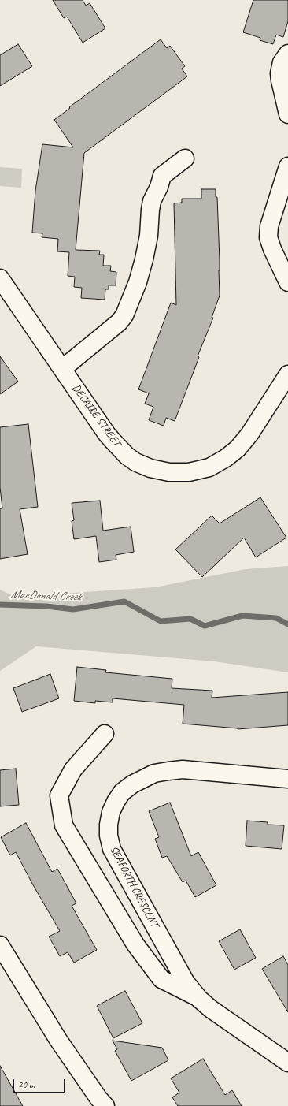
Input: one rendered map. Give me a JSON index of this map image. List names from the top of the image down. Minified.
{"streets":{"street":["DECAIRE STREET","SEAFORTH CRESCENT"]},"water":["MacDonald Creek"],"scale_bar":"20 m"}
